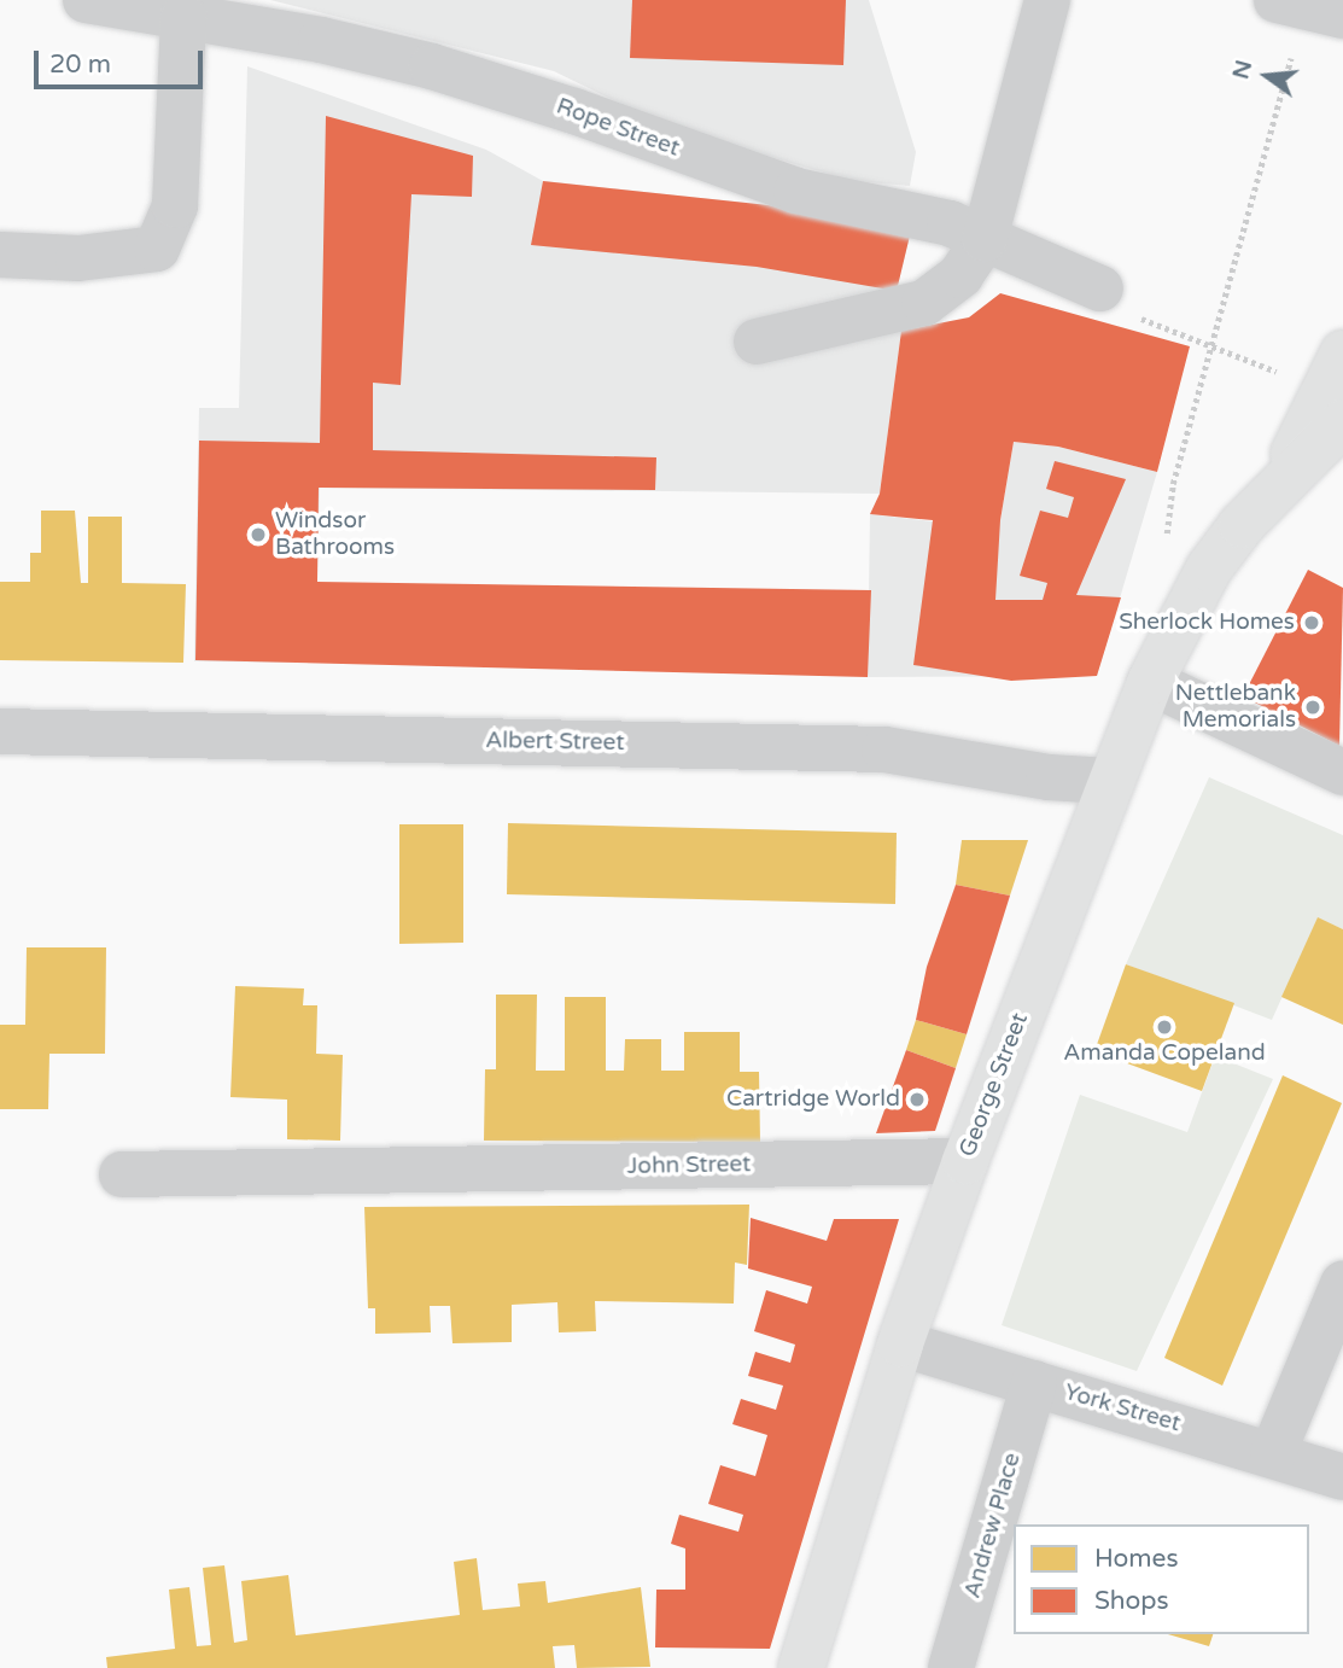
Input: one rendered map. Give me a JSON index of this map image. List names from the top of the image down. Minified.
{"streets":{"main road":["George Street"],"street":["Rope Street","Albert Street","John Street","York Street","Andrew Place"]},"crossings":[["Albert Street","George Street"],["George Street","John Street"],["George Street","York Street"],["York Street","Andrew Place"]],"places":["Windsor Bathrooms","Sherlock Homes","Nettlebank Memorials","Amanda Copeland","Cartridge World"],"legend":["Homes","Shops"],"scale_bar":"20 m","north":"left"}
